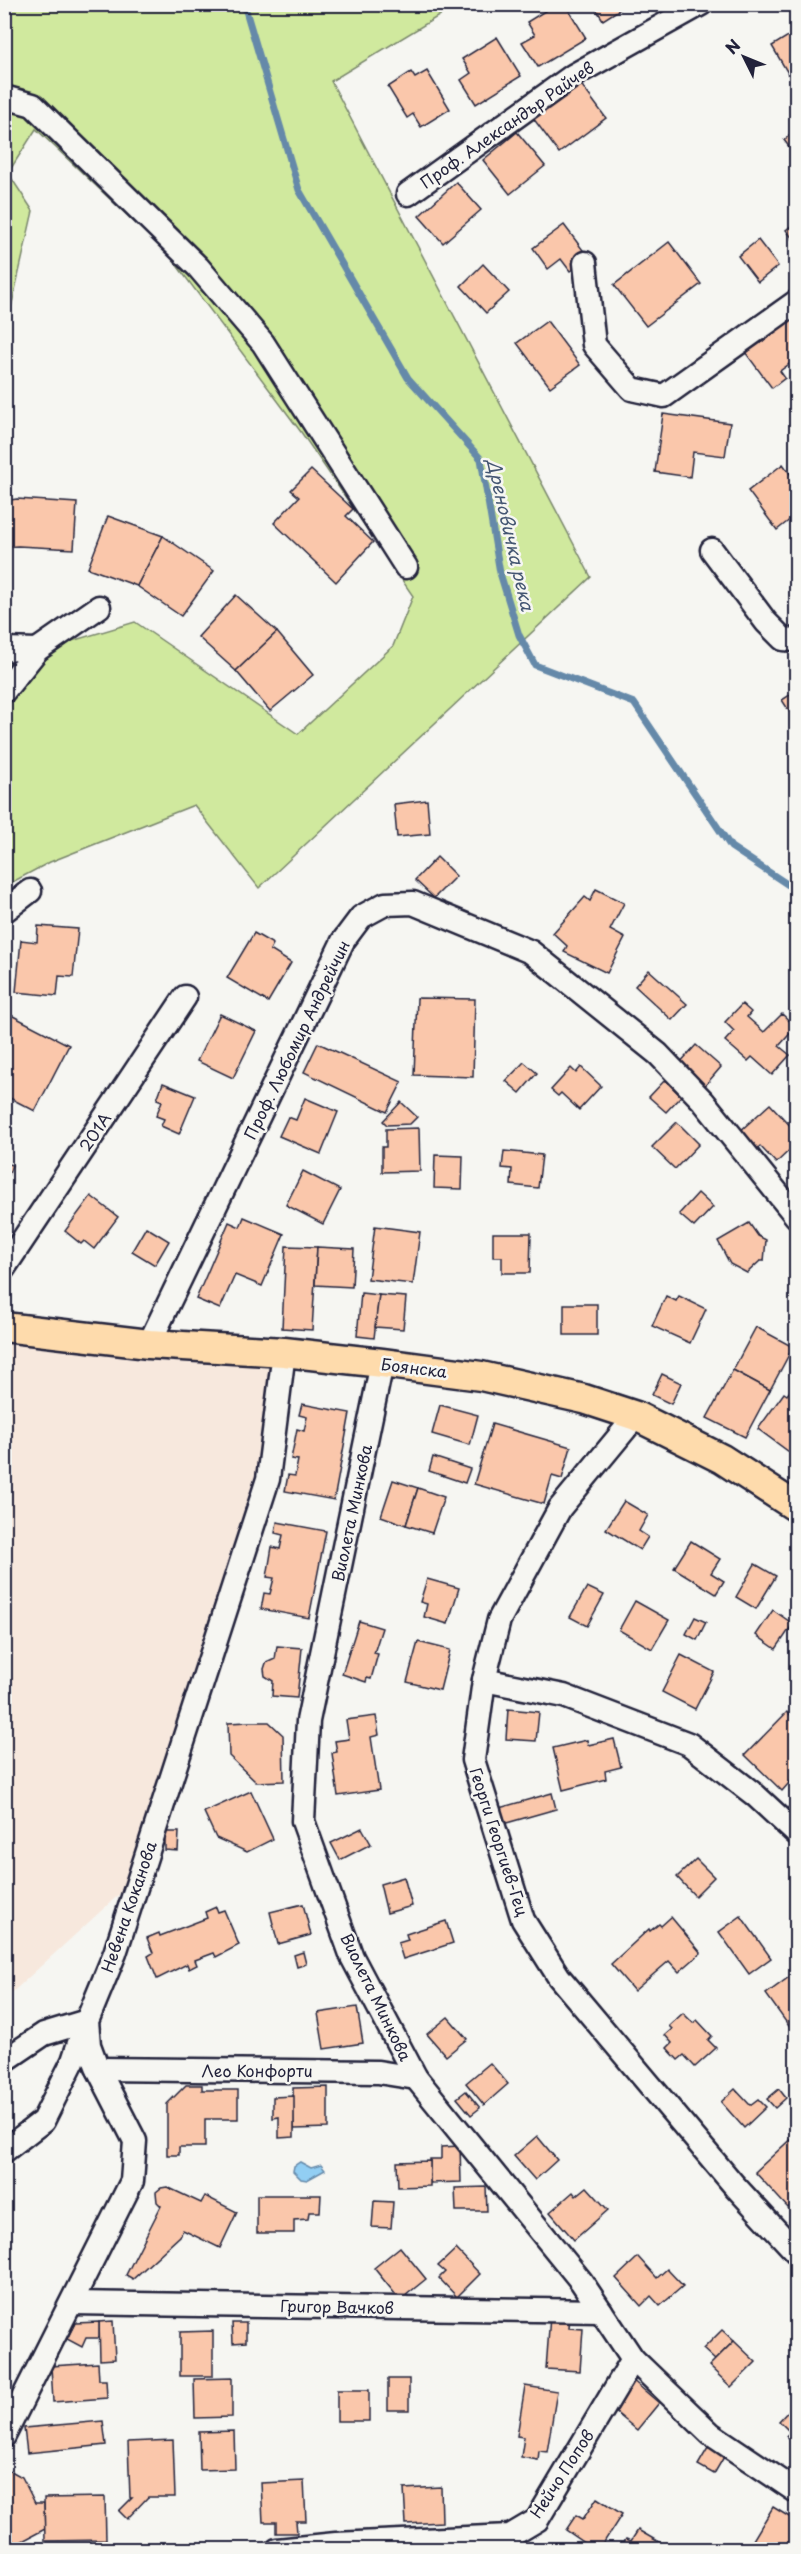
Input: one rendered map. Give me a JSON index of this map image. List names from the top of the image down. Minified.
{"streets":{"main road":["Боянска"],"street":["Проф. Александър Райчев","Проф. Любомир Андрейчин","201А","Виолета Минкова","Георги Георгиев-Гец","Невена Коканова","Лео Конфорти","Григор Вачков","Нейчо Попов"]},"crossings":[["Проф. Любомир Андрейчин","Боянска"],["Боянска","Виолета Минкова"],["Боянска","Георги Георгиев-Гец"],["Боянска","Невена Коканова"],["Виолета Минкова","Лео Конфорти"],["Виолета Минкова","Григор Вачков"],["Виолета Минкова","Нейчо Попов"]],"water":["Дреновичка река"],"north":"top left"}
